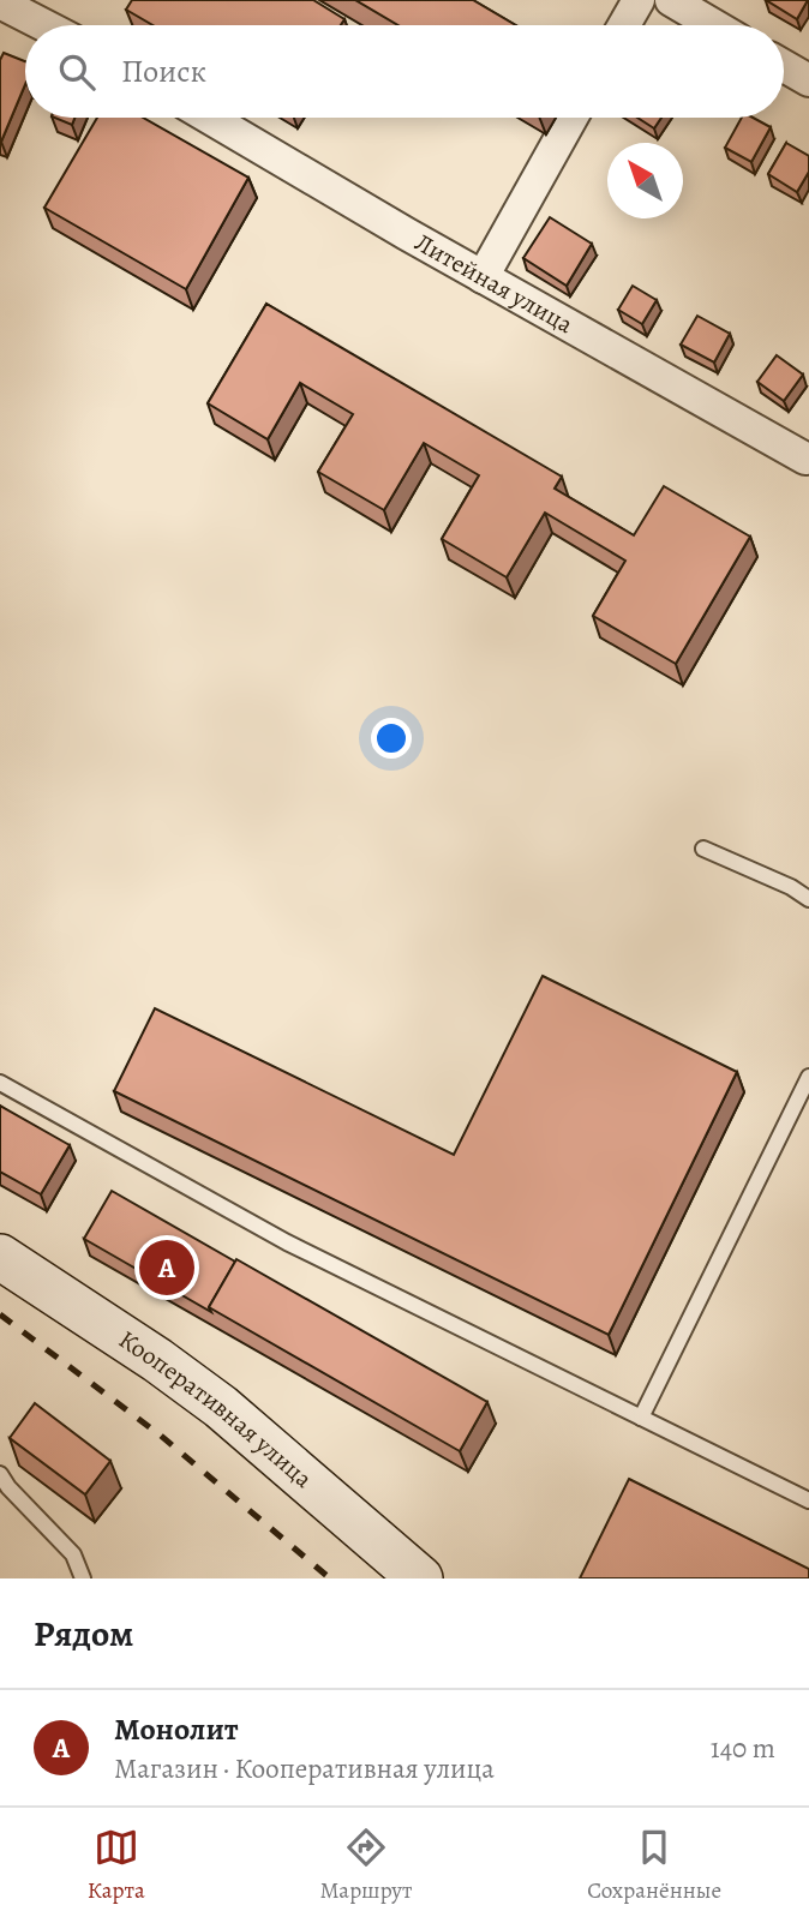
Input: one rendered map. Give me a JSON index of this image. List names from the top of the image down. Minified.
{"streets":{"street":["Литейная улица","Кооперативная улица"]},"north":"top left","page":{"search":"Поиск","pins":"A","heading":"Рядом","list":[{"mark":"A","name":"Монолит","note":"Магазин · Кооперативная улица","value":"140 m"}],"nav":["Карта","Маршрут","Сохранённые"]}}
